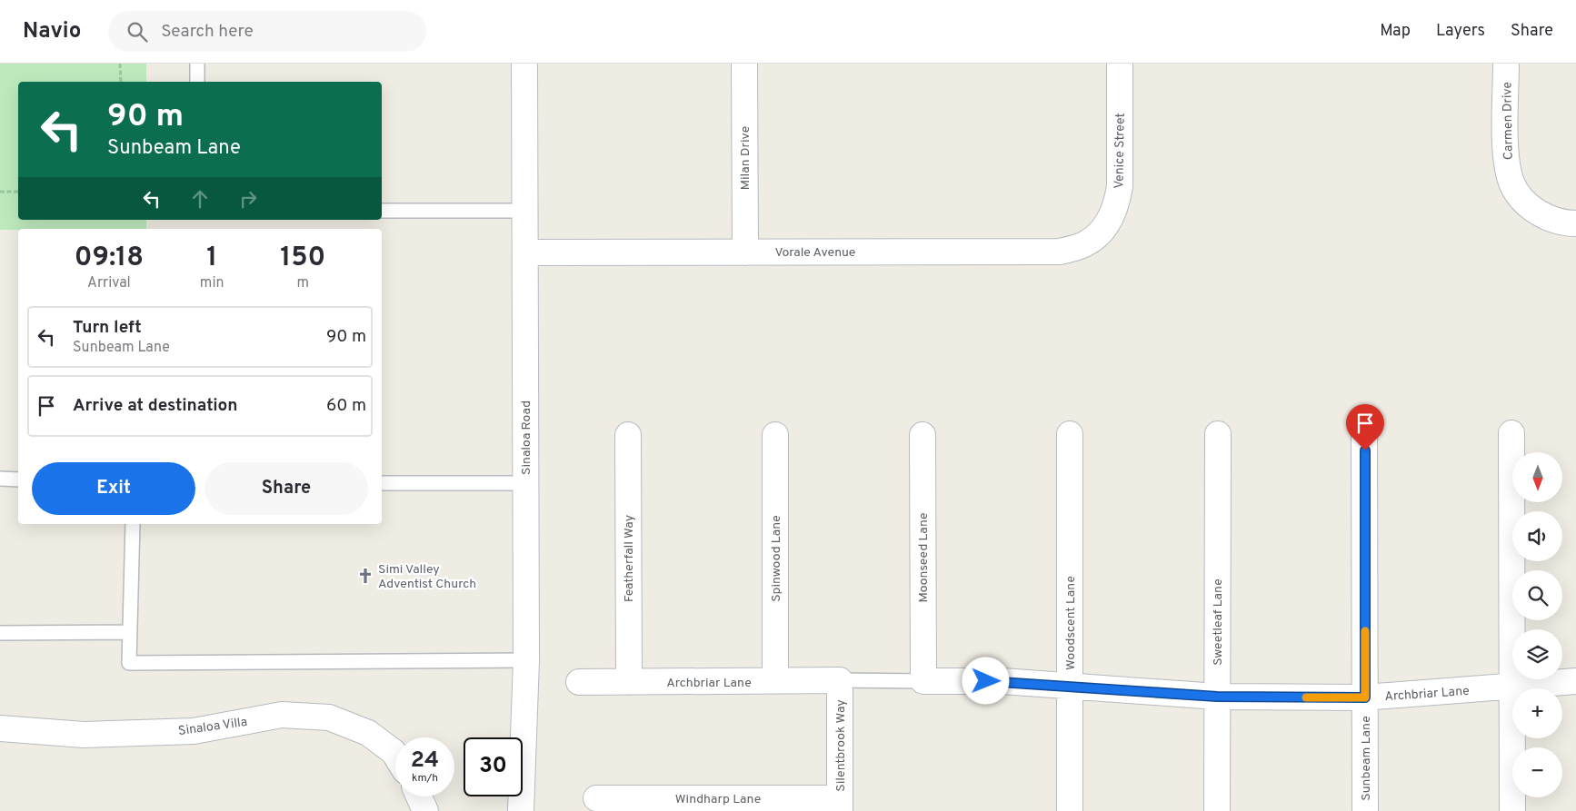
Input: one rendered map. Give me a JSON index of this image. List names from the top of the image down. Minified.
{"streets":{"street":["Carmen Drive","Venice Street","Milan Drive","Vorale Avenue","Sinaloa Road","Moonseed Lane","Featherfall Way","Spinwood Lane","Sweetleaf Lane","Woodscent Lane","Archbriar Lane","Sinaloa Villa","Silentbrook Way","Sunbeam Lane","Windharp Lane"]},"crossings":[["Venice Street","Vorale Avenue"],["Milan Drive","Vorale Avenue"],["Vorale Avenue","Sinaloa Road"],["Moonseed Lane","Archbriar Lane"],["Featherfall Way","Archbriar Lane"],["Spinwood Lane","Archbriar Lane"],["Sweetleaf Lane","Archbriar Lane"],["Woodscent Lane","Archbriar Lane"],["Archbriar Lane","Silentbrook Way"],["Archbriar Lane","Sunbeam Lane"],["Silentbrook Way","Windharp Lane"]],"places":{"church":["Simi Valley Adventist Church"]},"north":"bottom","page":{"header":"Navio","search":"Search here","nav":["Map","Layers","Share"],"turn":["90 m","Sunbeam Lane"],"eta":["09:18","Arrival","1","min","150","m"],"list":[{"name":"Turn left","note":"Sunbeam Lane","value":"90 m"},{"name":"Arrive at destination","value":"60 m"}],"map_buttons":["+","−"],"buttons":["Exit","Share"],"speed":"24 km/h","limit":"30"}}
